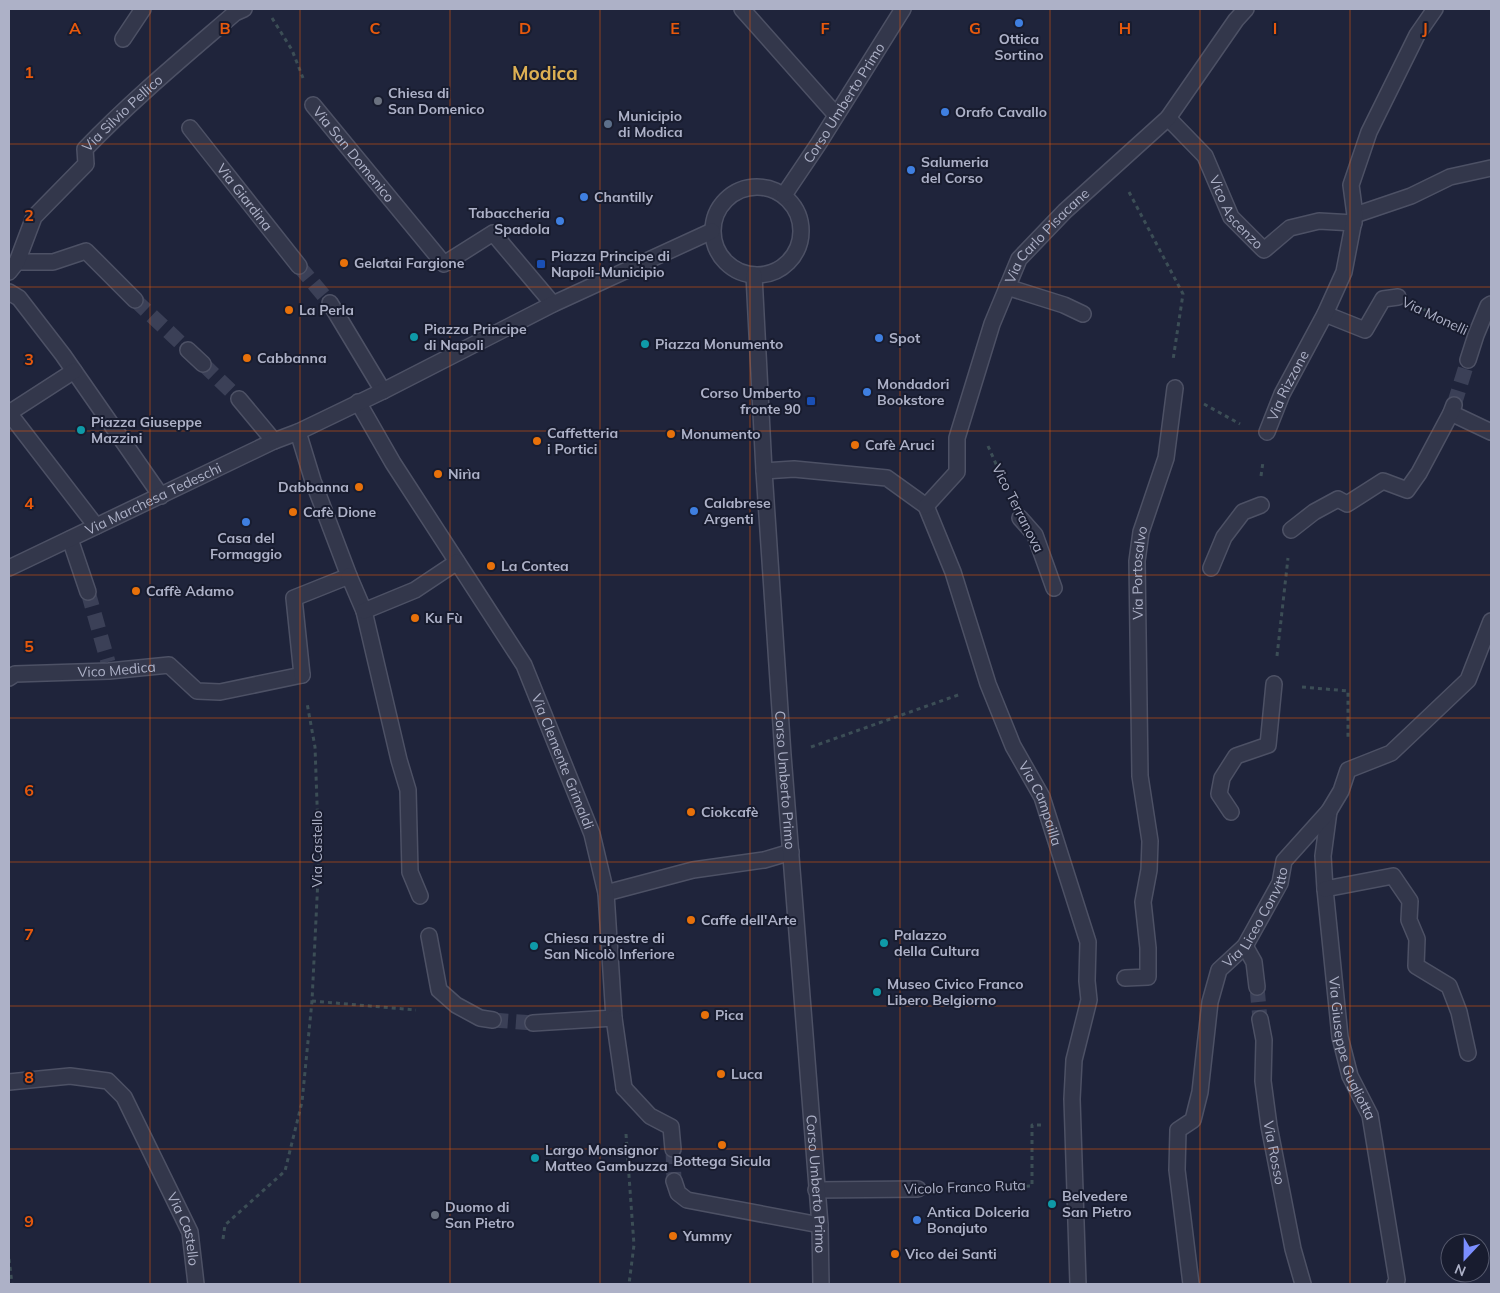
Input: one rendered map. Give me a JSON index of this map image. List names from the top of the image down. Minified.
{"streets":{"street":["Corso Umberto Primo","Via Silvio Pellico","Via San Domenico","Via Giardina","Vico Ascenzo","Via Carlo Pisacane","Via Monelli","Via Rizzone","Via Marchesa Tedeschi","Vico Terranova","Via Portosalvo","Vico Medica","Via Clemente Grimaldi","Via Campailla","Via Castello","Via Liceo Convitto","Via Giuseppe Gugliotta","Via Rosso","Vicolo Franco Ruta"]},"crossings":[["Corso Umberto Primo","Via Marchesa Tedeschi"],["Corso Umberto Primo","Vicolo Franco Ruta"],["Via San Domenico","Via Marchesa Tedeschi"],["Vico Ascenzo","Via Carlo Pisacane"],["Vico Ascenzo","Via Rizzone"],["Via Carlo Pisacane","Vico Terranova"],["Via Carlo Pisacane","Via Campailla"],["Via Monelli","Via Rizzone"],["Via Marchesa Tedeschi","Via Clemente Grimaldi"],["Vico Medica","Via Castello"],["Via Liceo Convitto","Via Giuseppe Gugliotta"]],"districts":["Modica"],"places":{"other":["Ottica Sortino","Chiesa di San Domenico","Orafo Cavallo","Municipio di Modica","Salumeria del Corso","Chantilly","Tabaccheria Spadola","Gelatai Fargione","La Perla","Piazza Principe di Napoli","Spot","Piazza Monumento","Cabbanna","Mondadori Bookstore","Piazza Giuseppe Mazzini","Monumento","Caffetteria i Portici","Cafè Aruci","Nirìa","Dabbanna","Calabrese Argenti","Cafè Dione","Casa del Formaggio","La Contea","Caffè Adamo","Ku Fù","Ciokcafè","Caffe dell'Arte","Palazzo della Cultura","Chiesa rupestre di San Nicolò Inferiore","Museo Civico Franco Libero Belgiorno","Pica","Luca","Bottega Sicula","Largo Monsignor Matteo Gambuzza","Belvedere San Pietro","Duomo di San Pietro","Antica Dolceria Bonajuto","Yummy","Vico dei Santi"],"transit":["Piazza Principe di Napoli-Municipio","Corso Umberto fronte 90"]},"north":"bottom","grid":{"columns":["A","B","C","D","E","F","G","H","I","J"],"rows":["1","2","3","4","5","6","7","8","9"]}}
